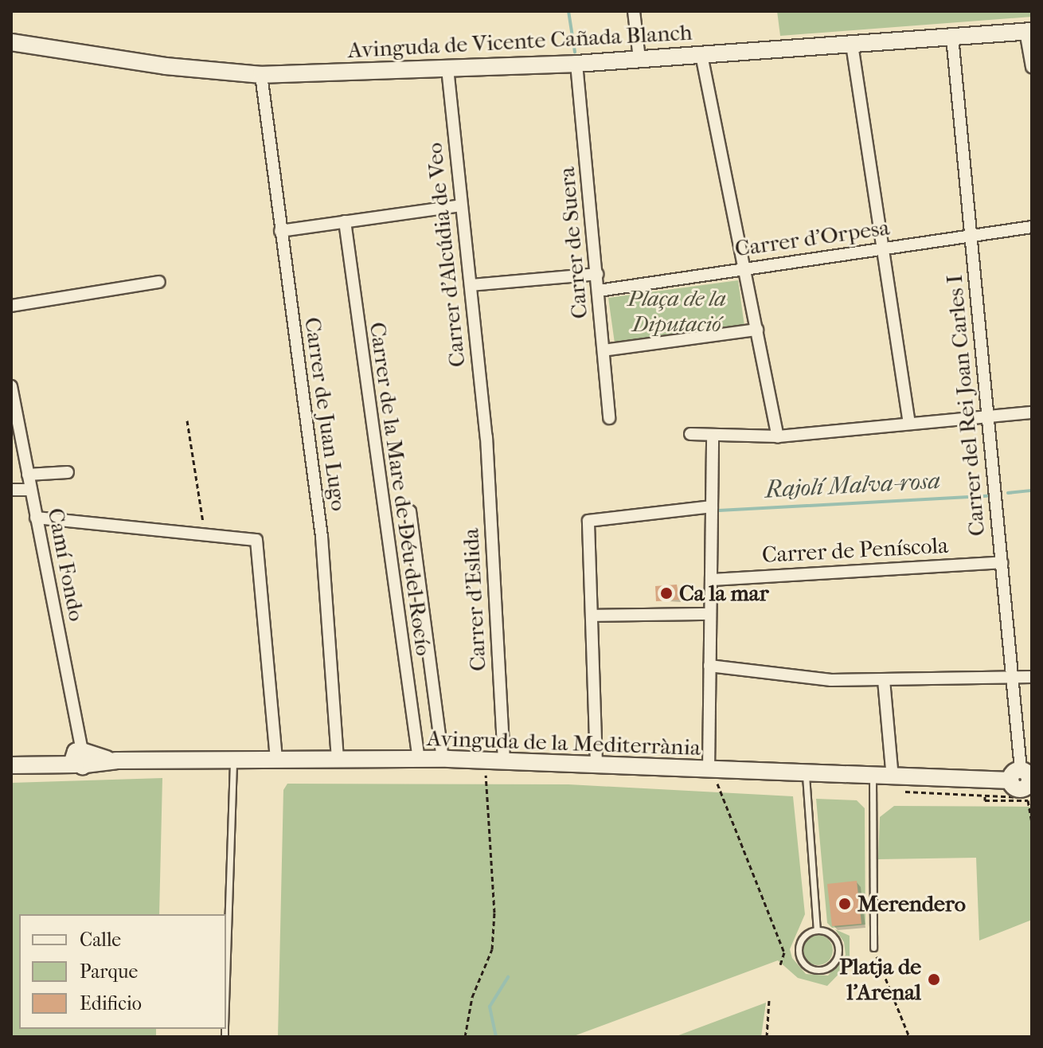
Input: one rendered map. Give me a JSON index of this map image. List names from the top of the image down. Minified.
{"streets":{"street":["Avinguda de Vicente Cañada Blanch","Carrer d'Orpesa","Carrer de Suera","Carrer d'Alcúdia de Veo","Carrer del Rei Joan Carles I","Carrer de Juan Lugo","Carrer de la Mare de Déu del Rocío","Carrer de Peníscola","Camí Fondo","Carrer d'Eslida","Avinguda de la Mediterrània"]},"crossings":[["Avinguda de Vicente Cañada Blanch","Carrer de Suera"],["Avinguda de Vicente Cañada Blanch","Carrer d'Alcúdia de Veo"],["Avinguda de Vicente Cañada Blanch","Carrer del Rei Joan Carles I"],["Avinguda de Vicente Cañada Blanch","Carrer de Juan Lugo"],["Carrer d'Orpesa","Carrer de Suera"],["Carrer d'Orpesa","Carrer del Rei Joan Carles I"],["Carrer d'Alcúdia de Veo","Carrer d'Eslida"],["Carrer del Rei Joan Carles I","Carrer de Peníscola"],["Carrer del Rei Joan Carles I","Avinguda de la Mediterrània"],["Carrer de Juan Lugo","Avinguda de la Mediterrània"],["Carrer de la Mare de Déu del Rocío","Avinguda de la Mediterrània"],["Camí Fondo","Avinguda de la Mediterrània"],["Carrer d'Eslida","Avinguda de la Mediterrània"]],"water":["Rajolí Malva-rosa"],"parks":["Plaça de la Diputació"],"places":["Ca la mar","Merendero","Platja de l'Arenal"],"legend":["Calle","Parque","Edificio"]}
